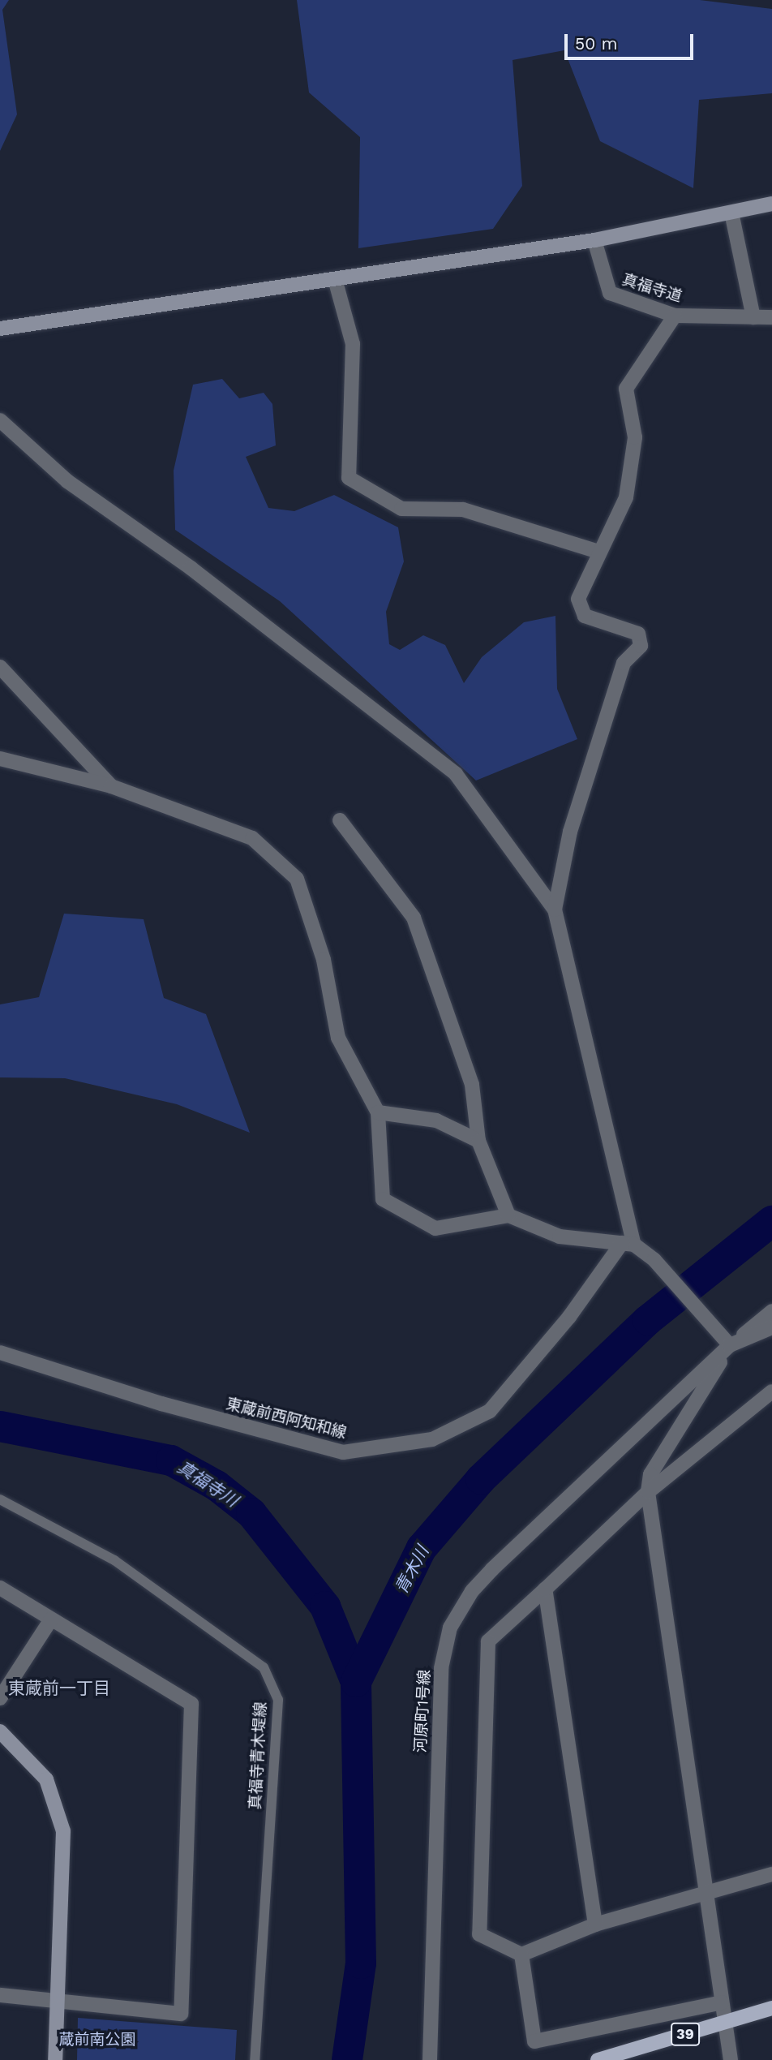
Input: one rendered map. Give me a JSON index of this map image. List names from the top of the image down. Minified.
{"streets":{"main road":["39"],"street":["真福寺道","東蔵前西阿知和線","河原町1号線"],"lane":["真福寺青木堤線"]},"districts":["東蔵前一丁目"],"water":["真福寺川","青木川"],"parks":["蔵前南公園"],"scale_bar":"50 m"}
